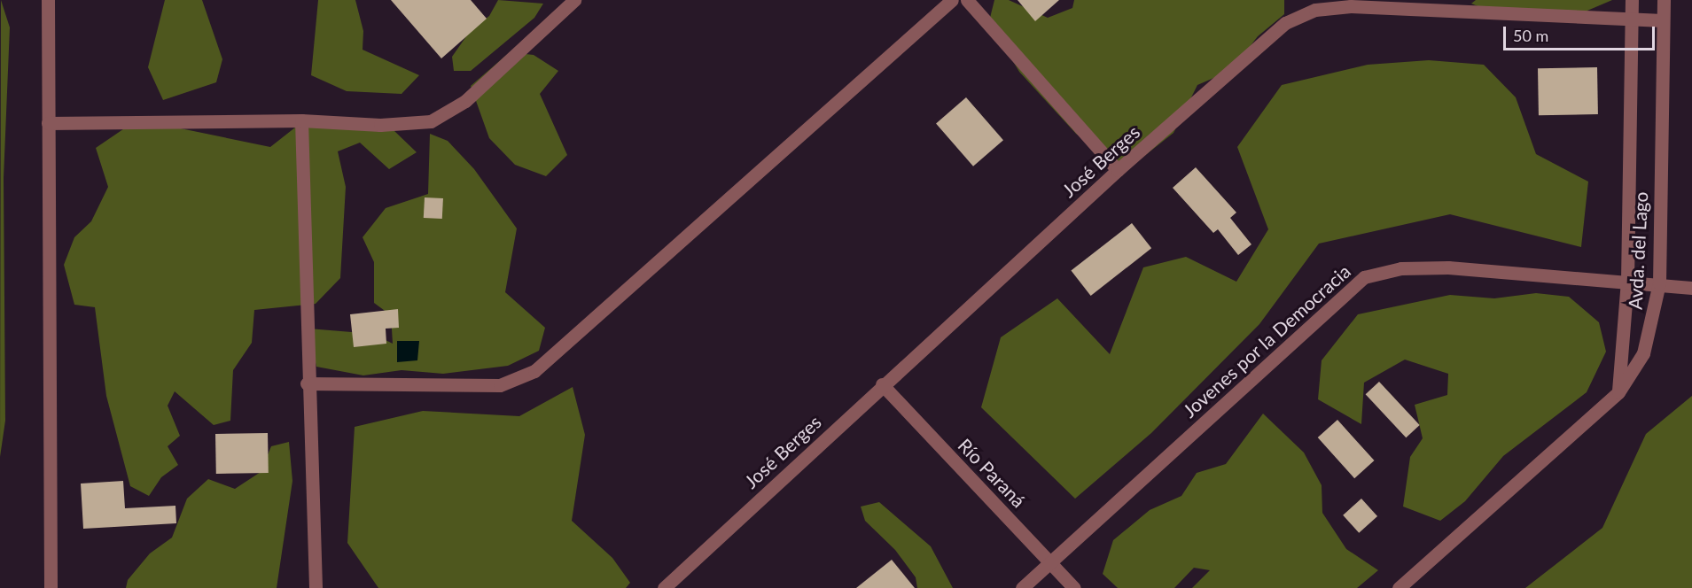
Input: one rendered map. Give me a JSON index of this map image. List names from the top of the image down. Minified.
{"streets":{"street":["José Berges","Avda. del Lago","Jovenes por la Democracia","Río Paraná"]},"crossings":[["José Berges","Avda. del Lago"],["José Berges","Río Paraná"],["Avda. del Lago","Jovenes por la Democracia"],["Jovenes por la Democracia","Río Paraná"]],"scale_bar":"50 m"}
